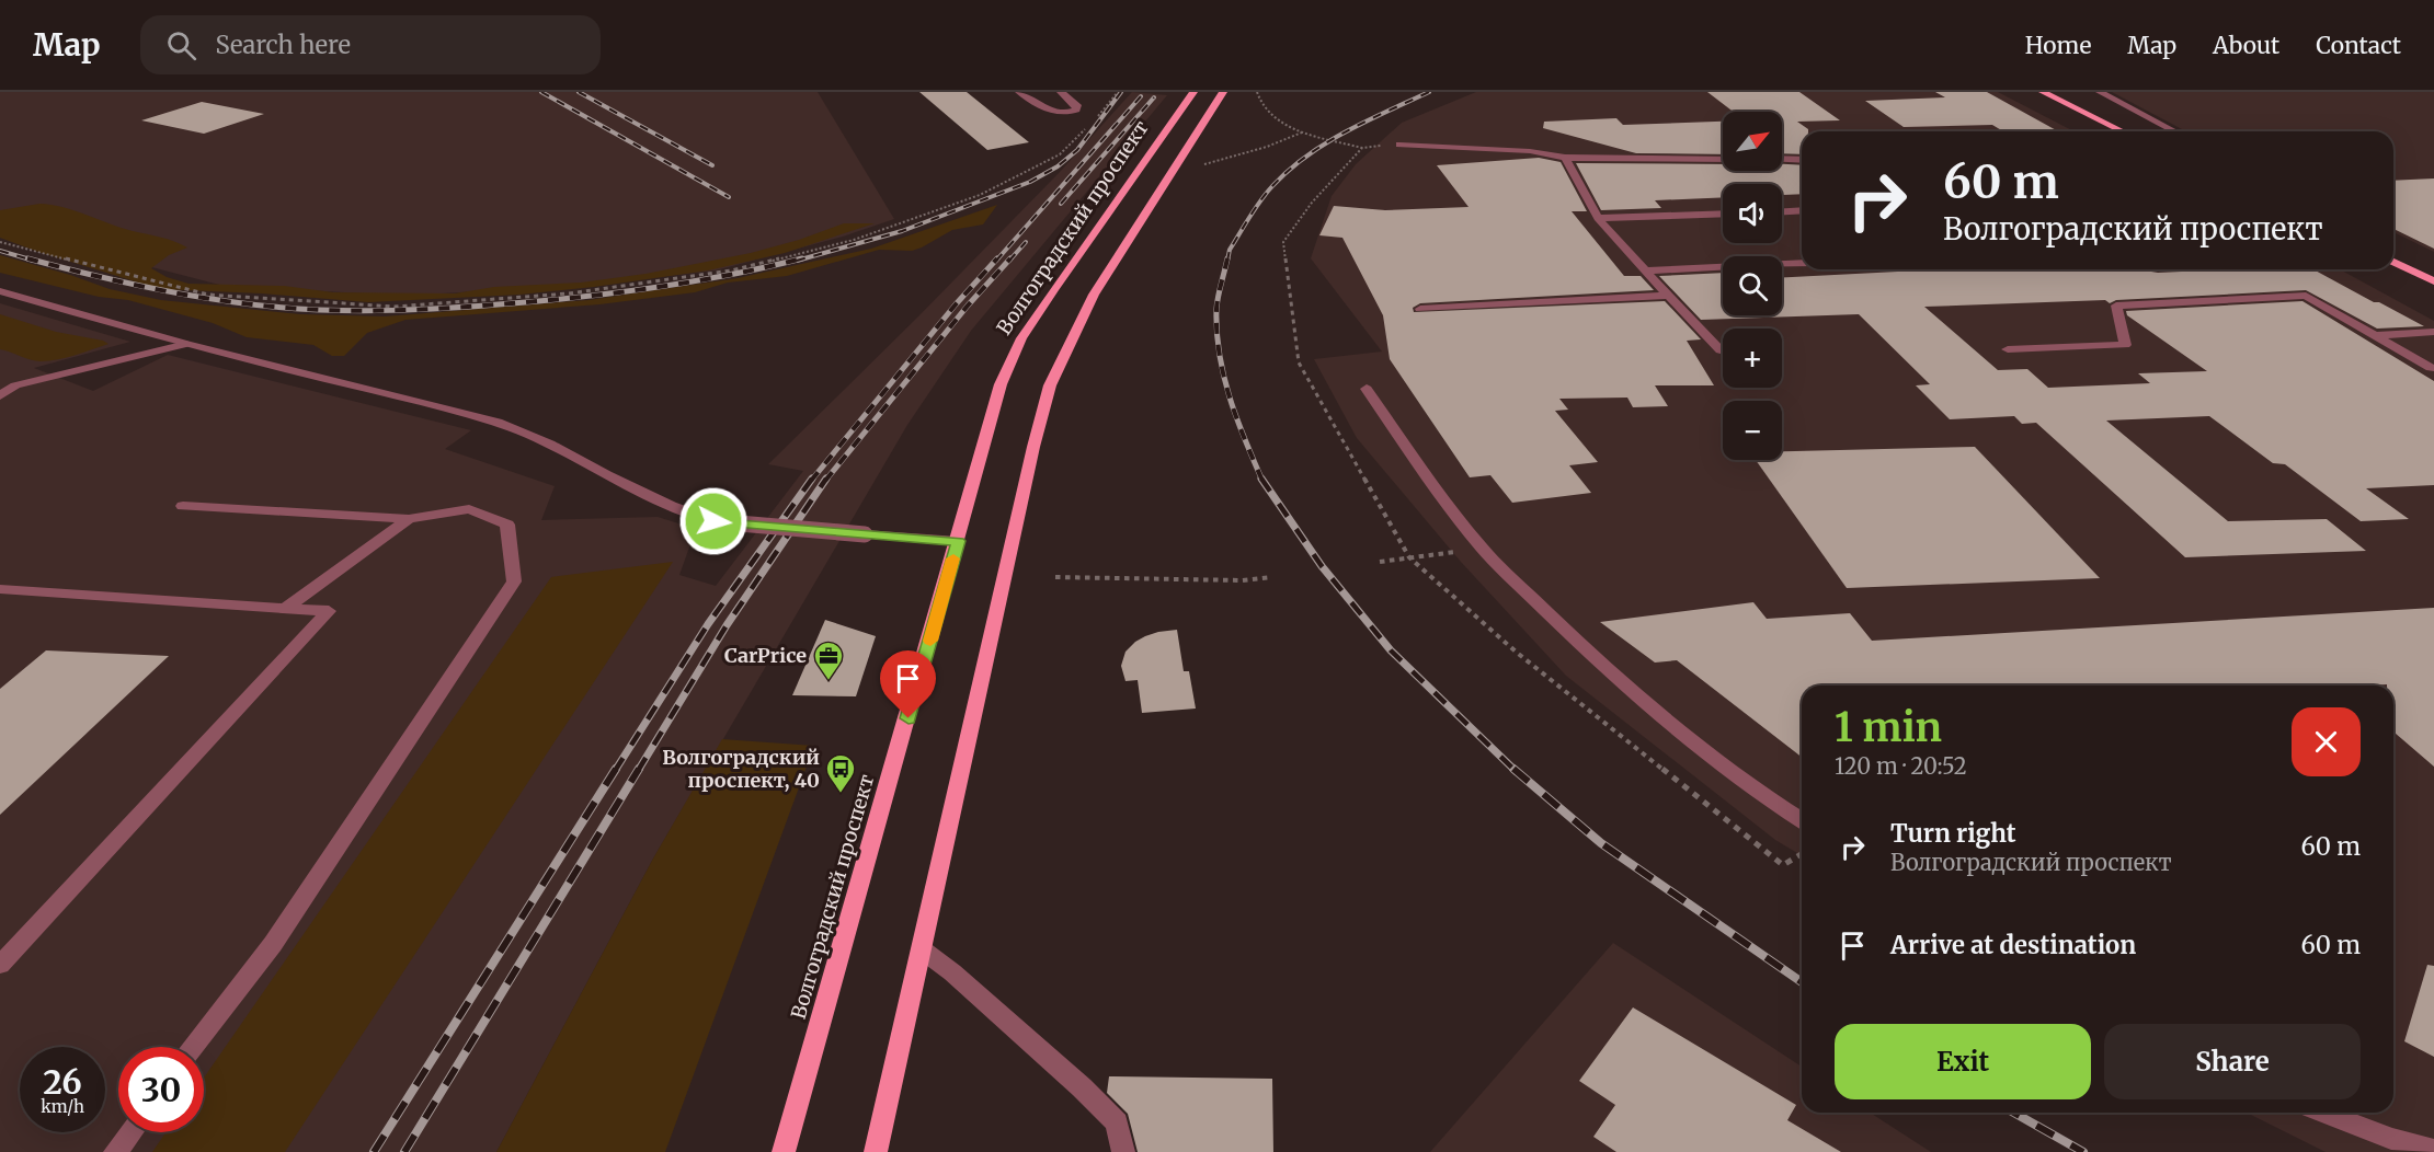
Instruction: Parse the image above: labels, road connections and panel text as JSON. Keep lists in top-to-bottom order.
{
  "streets": {
    "main road": ["Волгоградский проспект"]
  },
  "places": {
    "office": ["CarPrice"],
    "bus stop": ["Волгоградский проспект, 40"]
  },
  "north": "top right",
  "page": {
    "header": "Map",
    "search": "Search here",
    "nav": [
      "Home",
      "Map",
      "About",
      "Contact"
    ],
    "map_buttons": ["+", "−"],
    "turn": ["60 m", "Волгоградский проспект"],
    "heading": ["1 min", "120 m · 20:52"],
    "list": [
      {
        "name": "Turn right",
        "note": "Волгоградский проспект",
        "value": "60 m"
      },
      {
        "name": "Arrive at destination",
        "value": "60 m"
      }
    ],
    "buttons": ["Exit", "Share"],
    "speed": "26 km/h",
    "limit": "30"
  }
}
